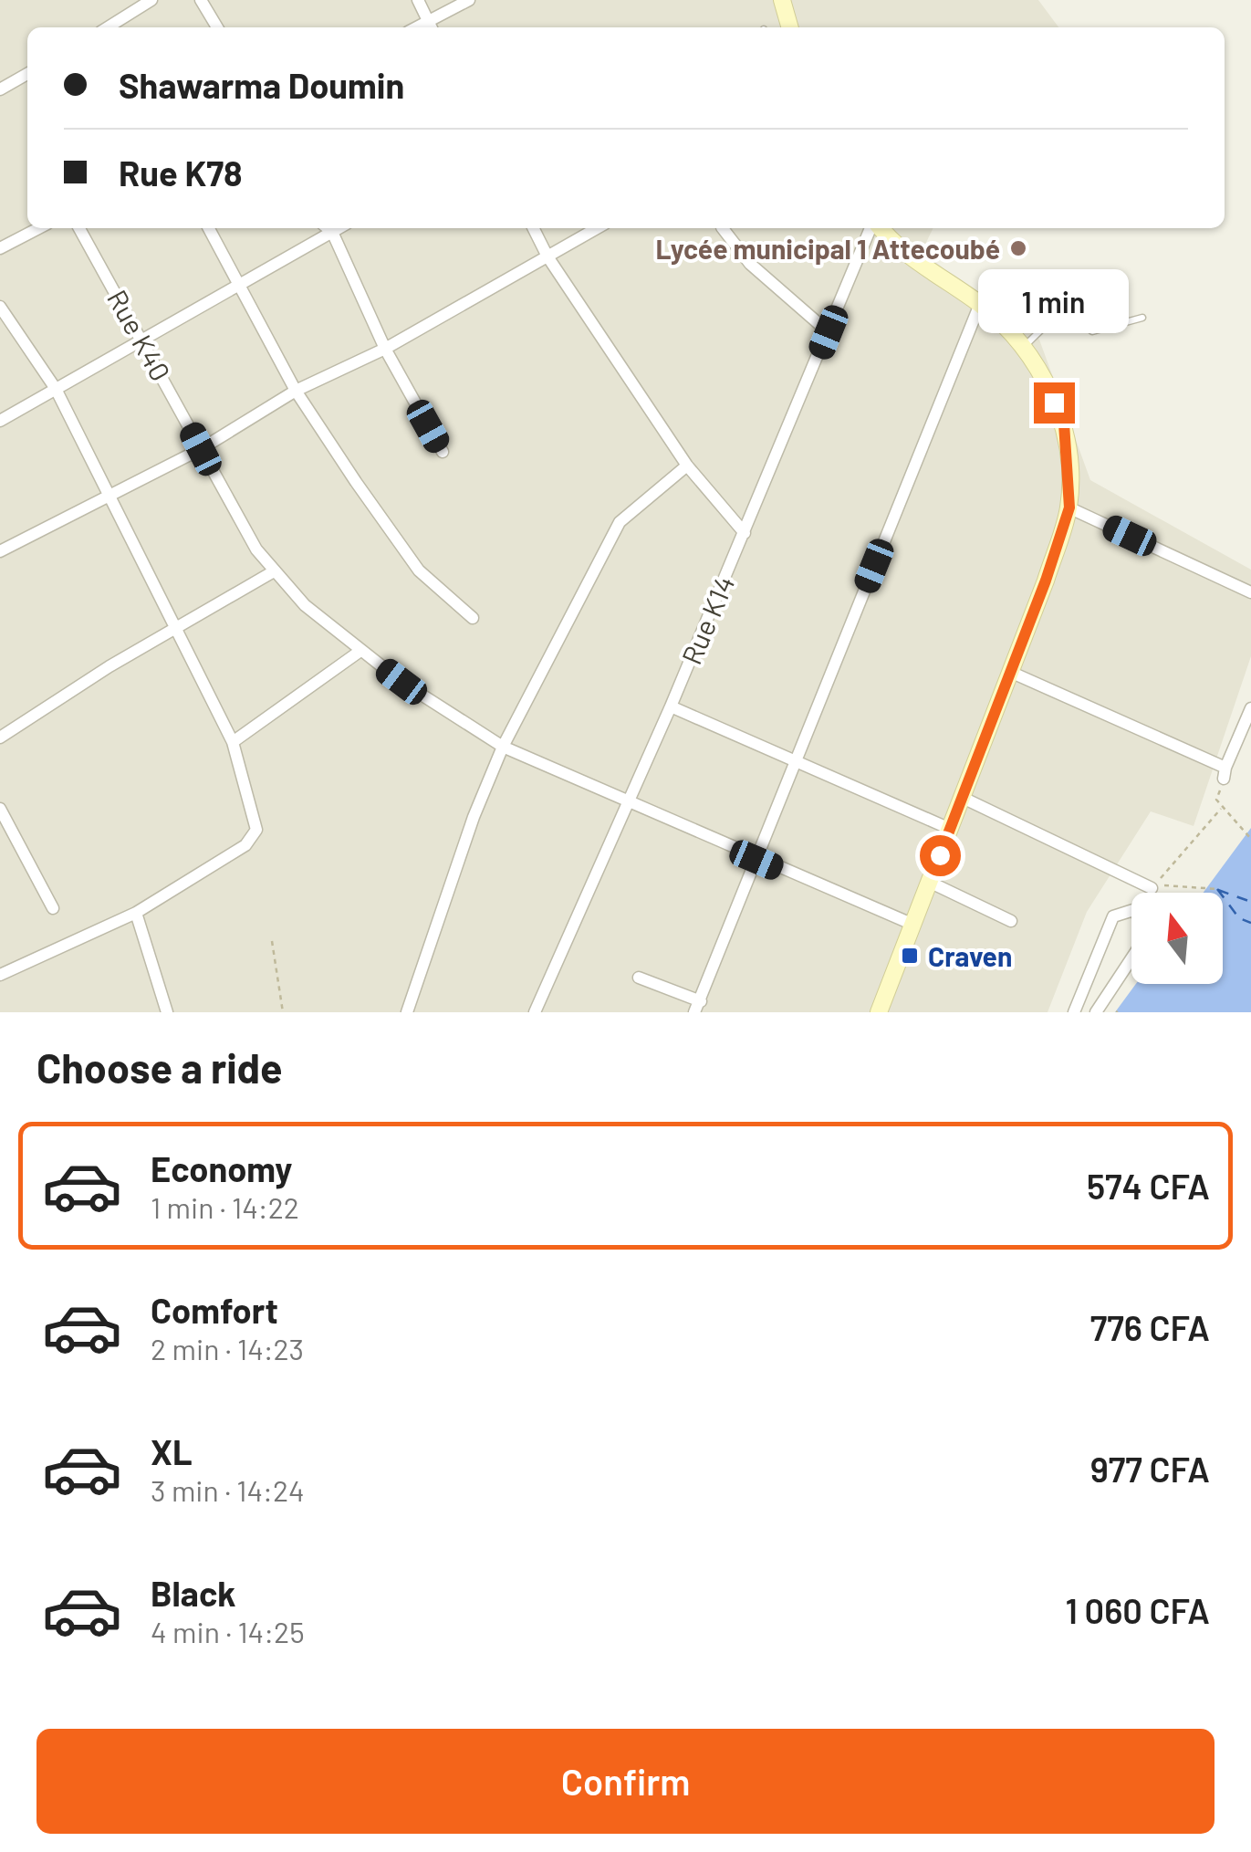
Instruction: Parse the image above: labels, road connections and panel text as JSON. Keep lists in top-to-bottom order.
{
  "streets": {
    "street": ["Rue K40", "Rue K14"]
  },
  "crossings": [
    ["Rue K40", "Rue K14"]
  ],
  "places": {
    "other": ["Lycée municipal 1 Attecoubé"],
    "transit": ["Craven"]
  },
  "north": "top",
  "page": {
    "banner": ["Shawarma Doumin", "Rue K78"],
    "bubble": "1 min",
    "heading": "Choose a ride",
    "list": [
      {
        "name": "Economy",
        "note": "1 min · 14:22",
        "value": "574 CFA"
      },
      {
        "name": "Comfort",
        "note": "2 min · 14:23",
        "value": "776 CFA"
      },
      {
        "name": "XL",
        "note": "3 min · 14:24",
        "value": "977 CFA"
      },
      {
        "name": "Black",
        "note": "4 min · 14:25",
        "value": "1 060 CFA"
      }
    ],
    "buttons": "Confirm"
  }
}
